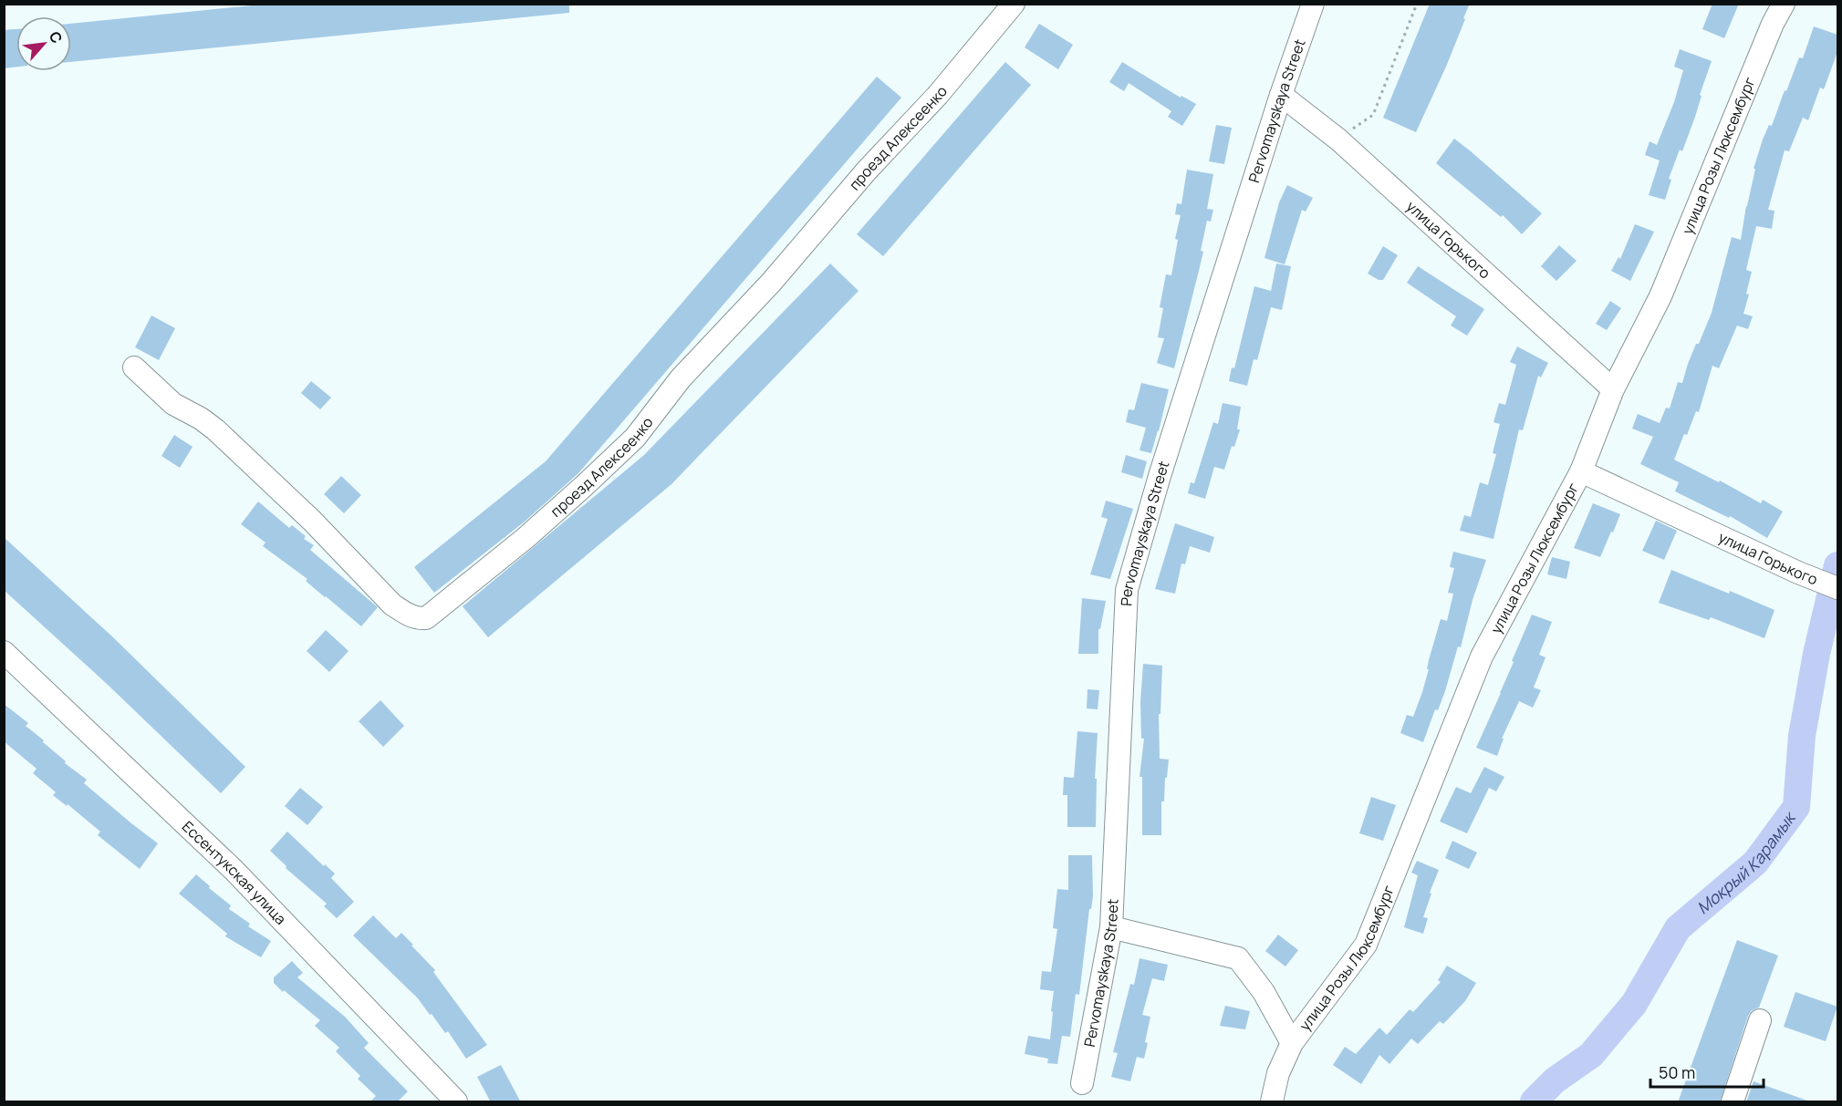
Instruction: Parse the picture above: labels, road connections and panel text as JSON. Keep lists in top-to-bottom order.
{
  "streets": {
    "street": [
      "Pervomayskaya Street",
      "проезд Алексеенко",
      "улица Розы Люксембург",
      "улица Горького",
      "Ессентукская улица"
    ]
  },
  "crossings": [
    ["Pervomayskaya Street", "улица Горького"],
    ["улица Розы Люксембург", "улица Горького"]
  ],
  "water": ["Мокрый Карамык"],
  "scale_bar": "50 m",
  "north": "top right"
}
